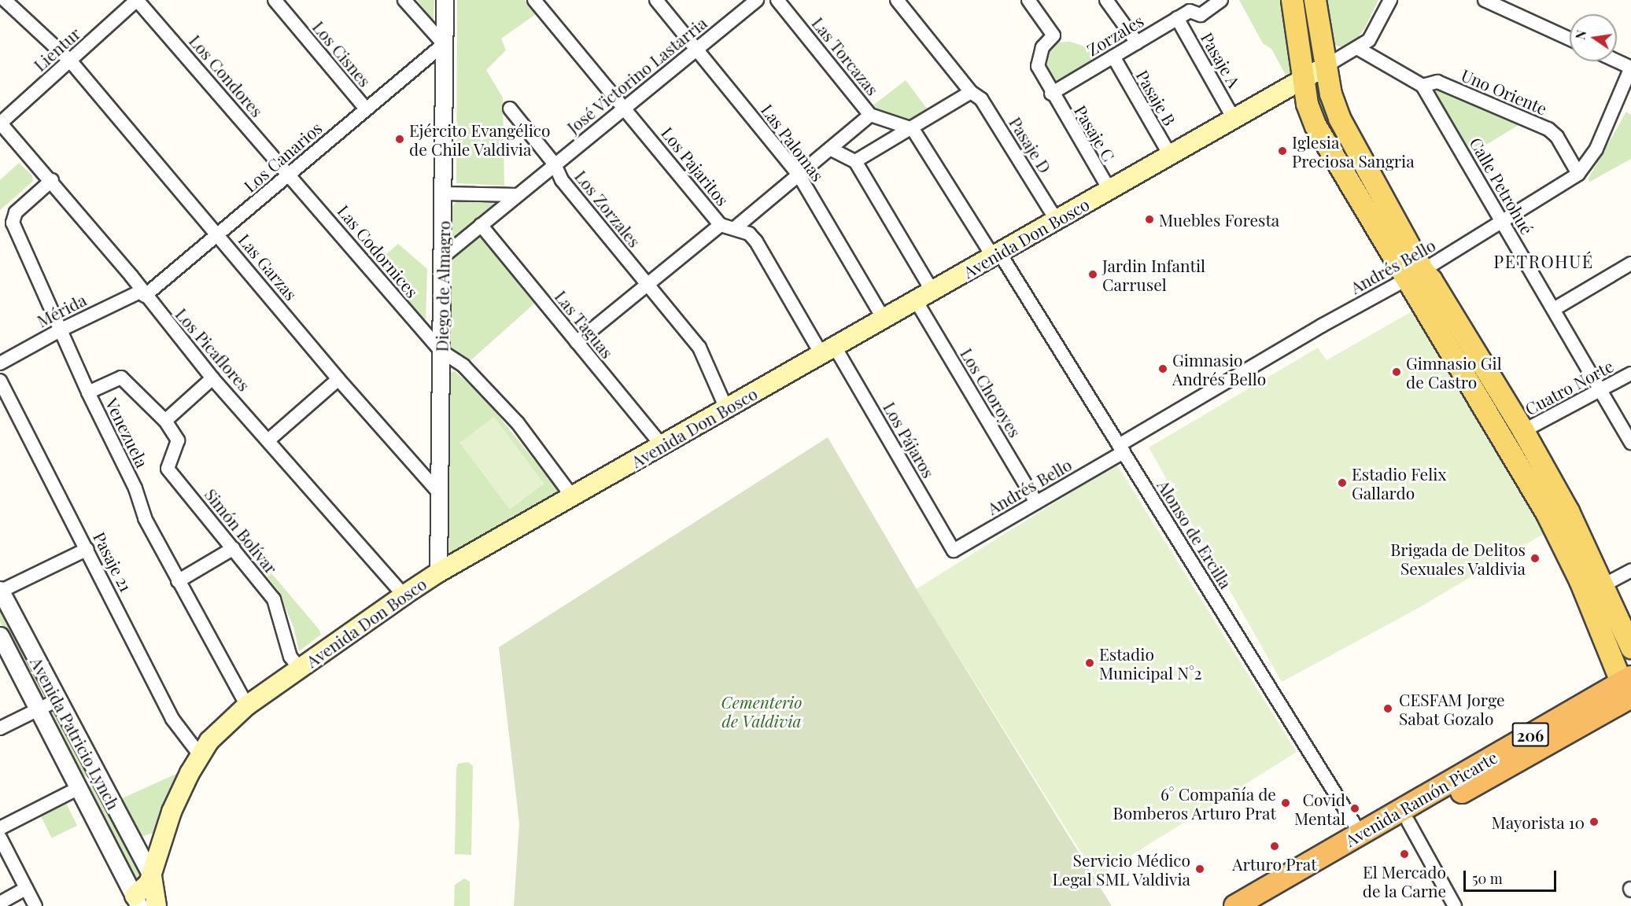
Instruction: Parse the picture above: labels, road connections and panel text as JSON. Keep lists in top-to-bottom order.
{
  "streets": {
    "highway": ["206", "Avenida Ramón Picarte"],
    "main road": ["Avenida Don Bosco"],
    "street": [
      "Zorzales",
      "Lientur",
      "Los Cisnes",
      "Las Torcazas",
      "Pasaje A",
      "José Victorino Lastarria",
      "Los Condores",
      "Uno Oriente",
      "Pasaje B",
      "Pasaje C",
      "Las Palomas",
      "Pasaje D",
      "Los Canarios",
      "Los Pajaritos",
      "Calle Petrohué",
      "Los Zorzales",
      "Las Codornices",
      "Andrés Bello",
      "Las Garzas",
      "Diego de Almagro",
      "Mérida",
      "Las Taguas",
      "Los Picaflores",
      "Cuatro Norte",
      "Los Choroyes",
      "Venezuela",
      "Los Pájaros",
      "Simón Bolívar",
      "Alonso de Ercilla",
      "Pasaje 21",
      "Avenida Patricio Lynch"
    ]
  },
  "crossings": [
    ["Zorzales", "Pasaje A"],
    ["Zorzales", "Pasaje B"],
    ["Zorzales", "Pasaje C"],
    ["Lientur", "Los Condores"],
    ["Lientur", "Las Garzas"],
    ["Lientur", "Los Picaflores"],
    ["Los Cisnes", "Los Canarios"],
    ["Pasaje A", "Avenida Don Bosco"],
    ["José Victorino Lastarria", "Las Palomas"],
    ["José Victorino Lastarria", "Los Pajaritos"],
    ["José Victorino Lastarria", "Los Zorzales"],
    ["José Victorino Lastarria", "Diego de Almagro"],
    ["José Victorino Lastarria", "Las Taguas"],
    ["Los Condores", "Los Canarios"],
    ["Los Condores", "Las Codornices"],
    ["Uno Oriente", "Calle Petrohué"],
    ["Uno Oriente", "Andrés Bello"],
    ["Pasaje B", "Avenida Don Bosco"],
    ["Pasaje C", "Avenida Don Bosco"],
    ["Las Palomas", "Avenida Don Bosco"],
    ["Pasaje D", "Avenida Don Bosco"],
    ["Los Canarios", "Las Codornices"],
    ["Los Canarios", "Las Garzas"],
    ["Los Canarios", "Diego de Almagro"],
    ["Los Canarios", "Mérida"],
    ["Los Canarios", "Los Picaflores"],
    ["Los Pajaritos", "Avenida Don Bosco"],
    ["Los Pajaritos", "Los Pájaros"],
    ["Calle Petrohué", "Andrés Bello"],
    ["Calle Petrohué", "Cuatro Norte"],
    ["Los Zorzales", "Avenida Don Bosco"],
    ["Avenida Don Bosco", "Las Codornices"],
    ["Avenida Don Bosco", "Diego de Almagro"],
    ["Avenida Don Bosco", "Las Taguas"],
    ["Avenida Don Bosco", "Los Picaflores"],
    ["Avenida Don Bosco", "Los Choroyes"],
    ["Avenida Don Bosco", "Venezuela"],
    ["Avenida Don Bosco", "Los Pájaros"],
    ["Avenida Don Bosco", "Simón Bolívar"],
    ["Avenida Don Bosco", "Alonso de Ercilla"],
    ["Avenida Don Bosco", "Pasaje 21"],
    ["Avenida Don Bosco", "Avenida Patricio Lynch"],
    ["Las Codornices", "Diego de Almagro"],
    ["Andrés Bello", "Los Choroyes"],
    ["Andrés Bello", "Los Pájaros"],
    ["Andrés Bello", "Alonso de Ercilla"],
    ["Las Garzas", "Diego de Almagro"],
    ["Mérida", "Los Picaflores"],
    ["Mérida", "Venezuela"],
    ["Los Picaflores", "Venezuela"],
    ["Venezuela", "Simón Bolívar"],
    ["Alonso de Ercilla", "Avenida Ramón Picarte"]
  ],
  "districts": ["PETROHUÉ"],
  "parks": ["Cementerio de Valdivia"],
  "places": [
    "Ejército Evangélico de Chile Valdivia",
    "Iglesia Preciosa Sangria",
    "Muebles Foresta",
    "Jardin Infantil Carrusel",
    "Gimnasio Andrés Bello",
    "Gimnasio Gil de Castro",
    "Estadio Felix Gallardo",
    "Brigada de Delitos Sexuales Valdivia",
    "Estadio Municipal N°2",
    "CESFAM Jorge Sabat Gozalo",
    "6° Compañía de Bomberos Arturo Prat",
    "Covid Mental",
    "Mayorista 10",
    "Arturo Prat",
    "El Mercado de la Carne",
    "Servicio Médico Legal SML Valdivia"
  ],
  "scale_bar": "50 m",
  "north": "left"
}
